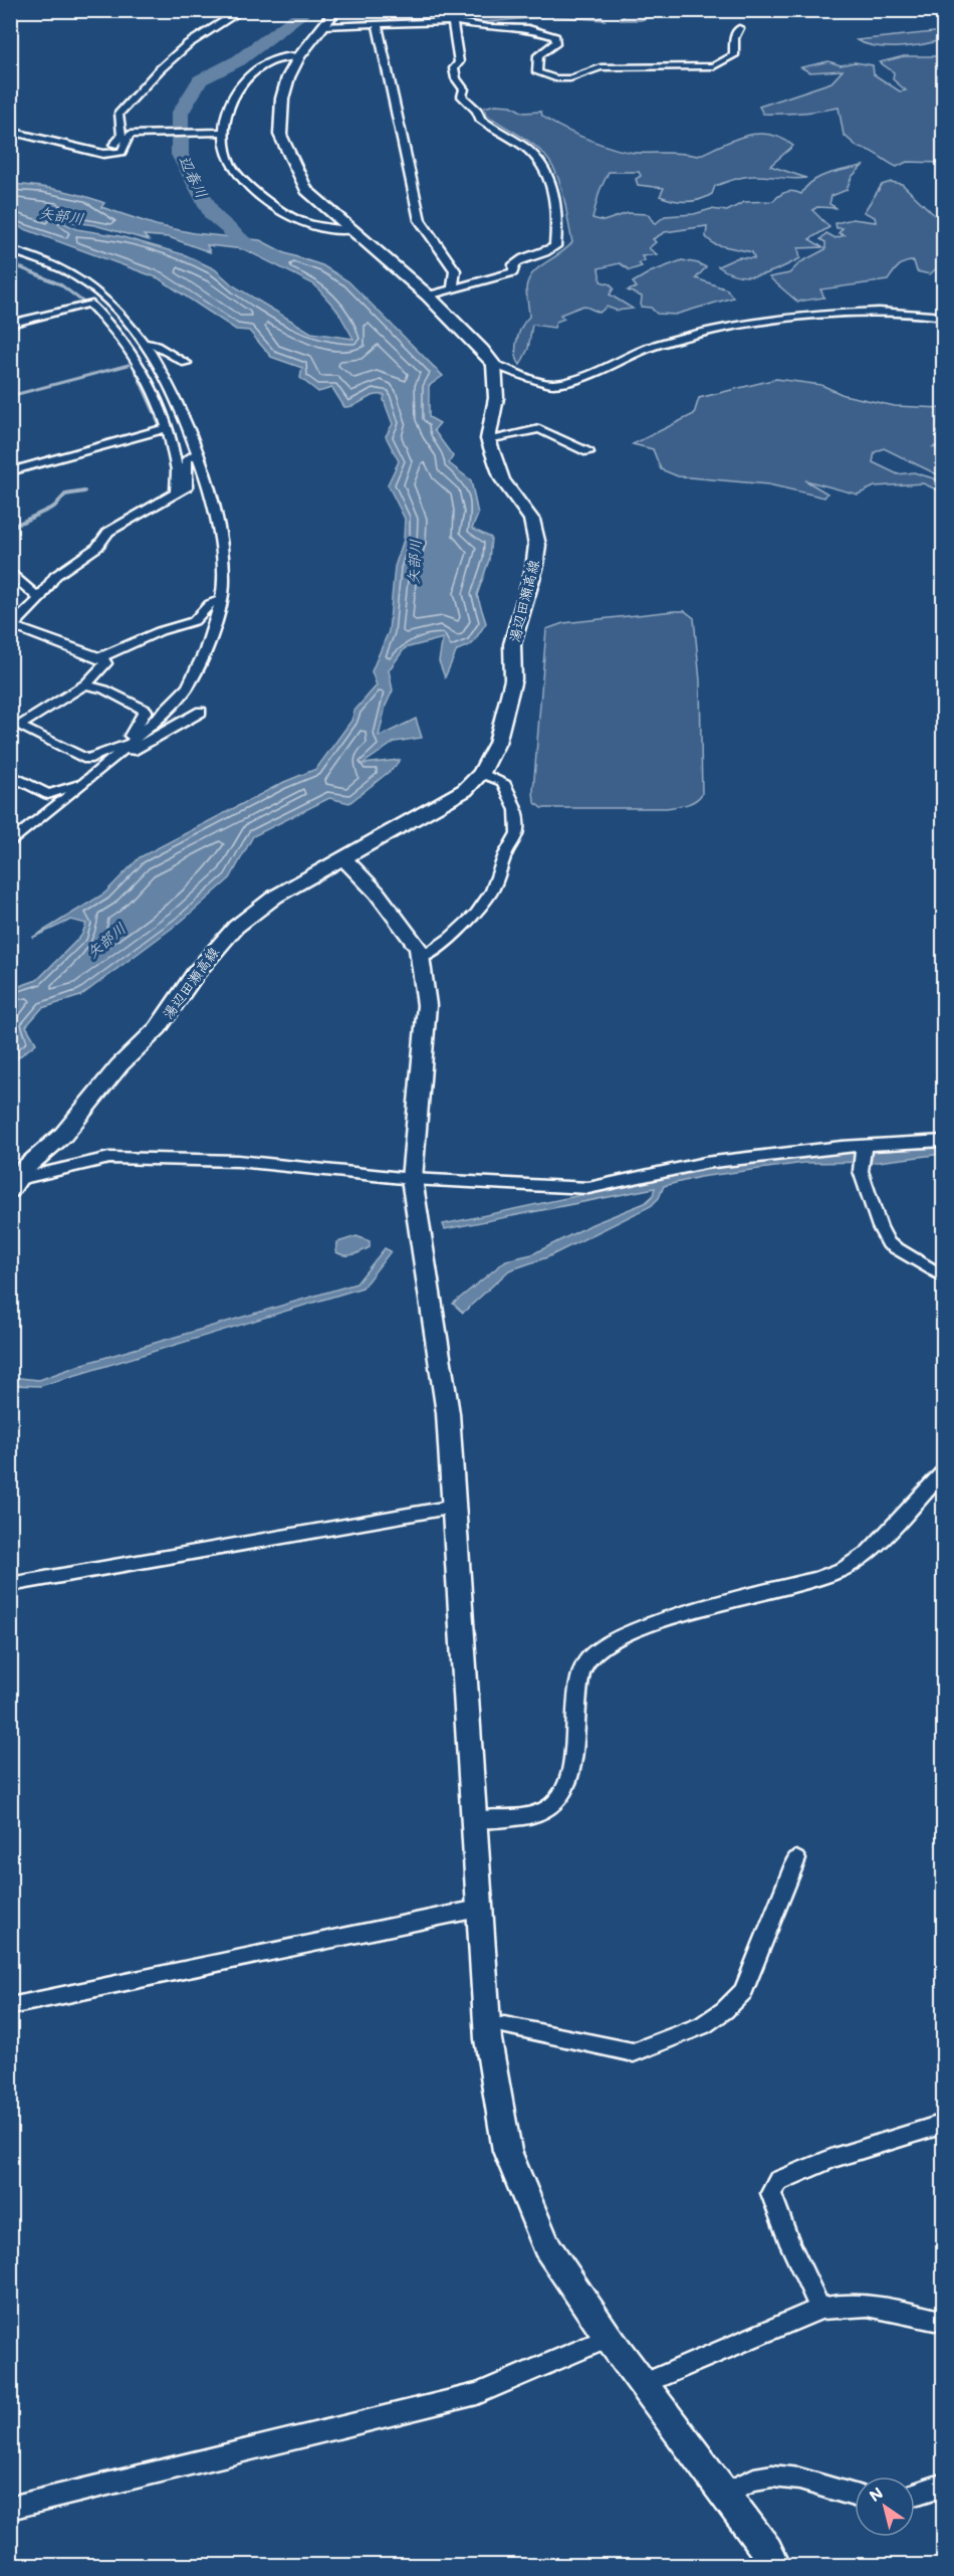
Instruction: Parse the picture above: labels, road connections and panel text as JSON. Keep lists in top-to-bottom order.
{
  "streets": {
    "main road": ["湯辺田瀬高線"]
  },
  "water": ["辺春川", "矢部川"],
  "north": "top left"
}
